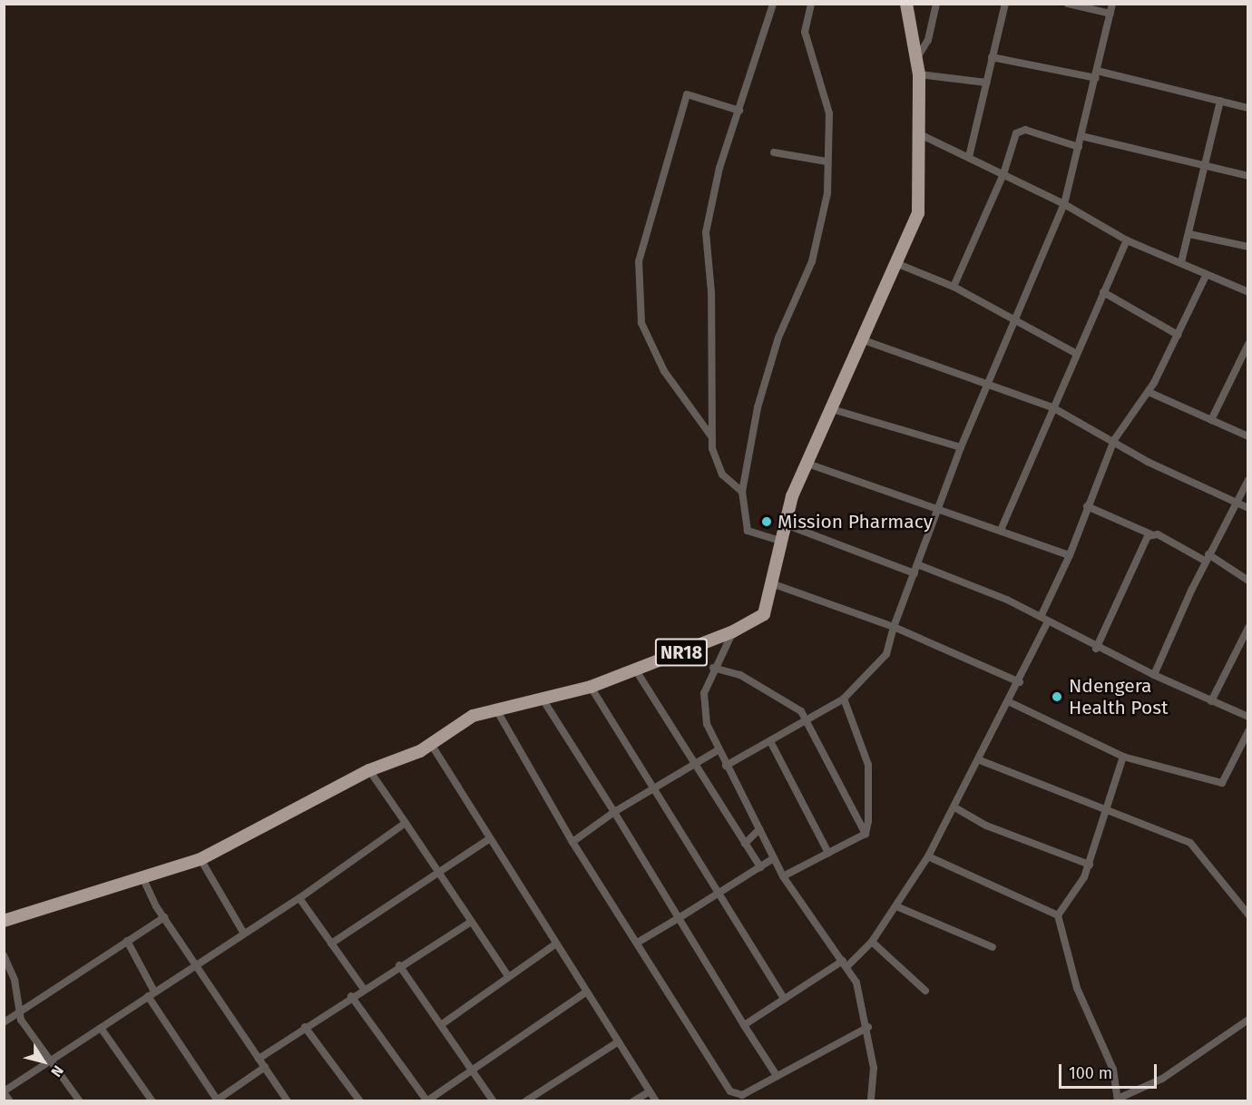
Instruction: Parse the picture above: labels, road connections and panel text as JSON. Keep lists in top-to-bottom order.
{
  "streets": {
    "main road": ["NR18"]
  },
  "places": ["Mission Pharmacy", "Ndengera Health Post"],
  "scale_bar": "100 m",
  "north": "bottom right"
}
